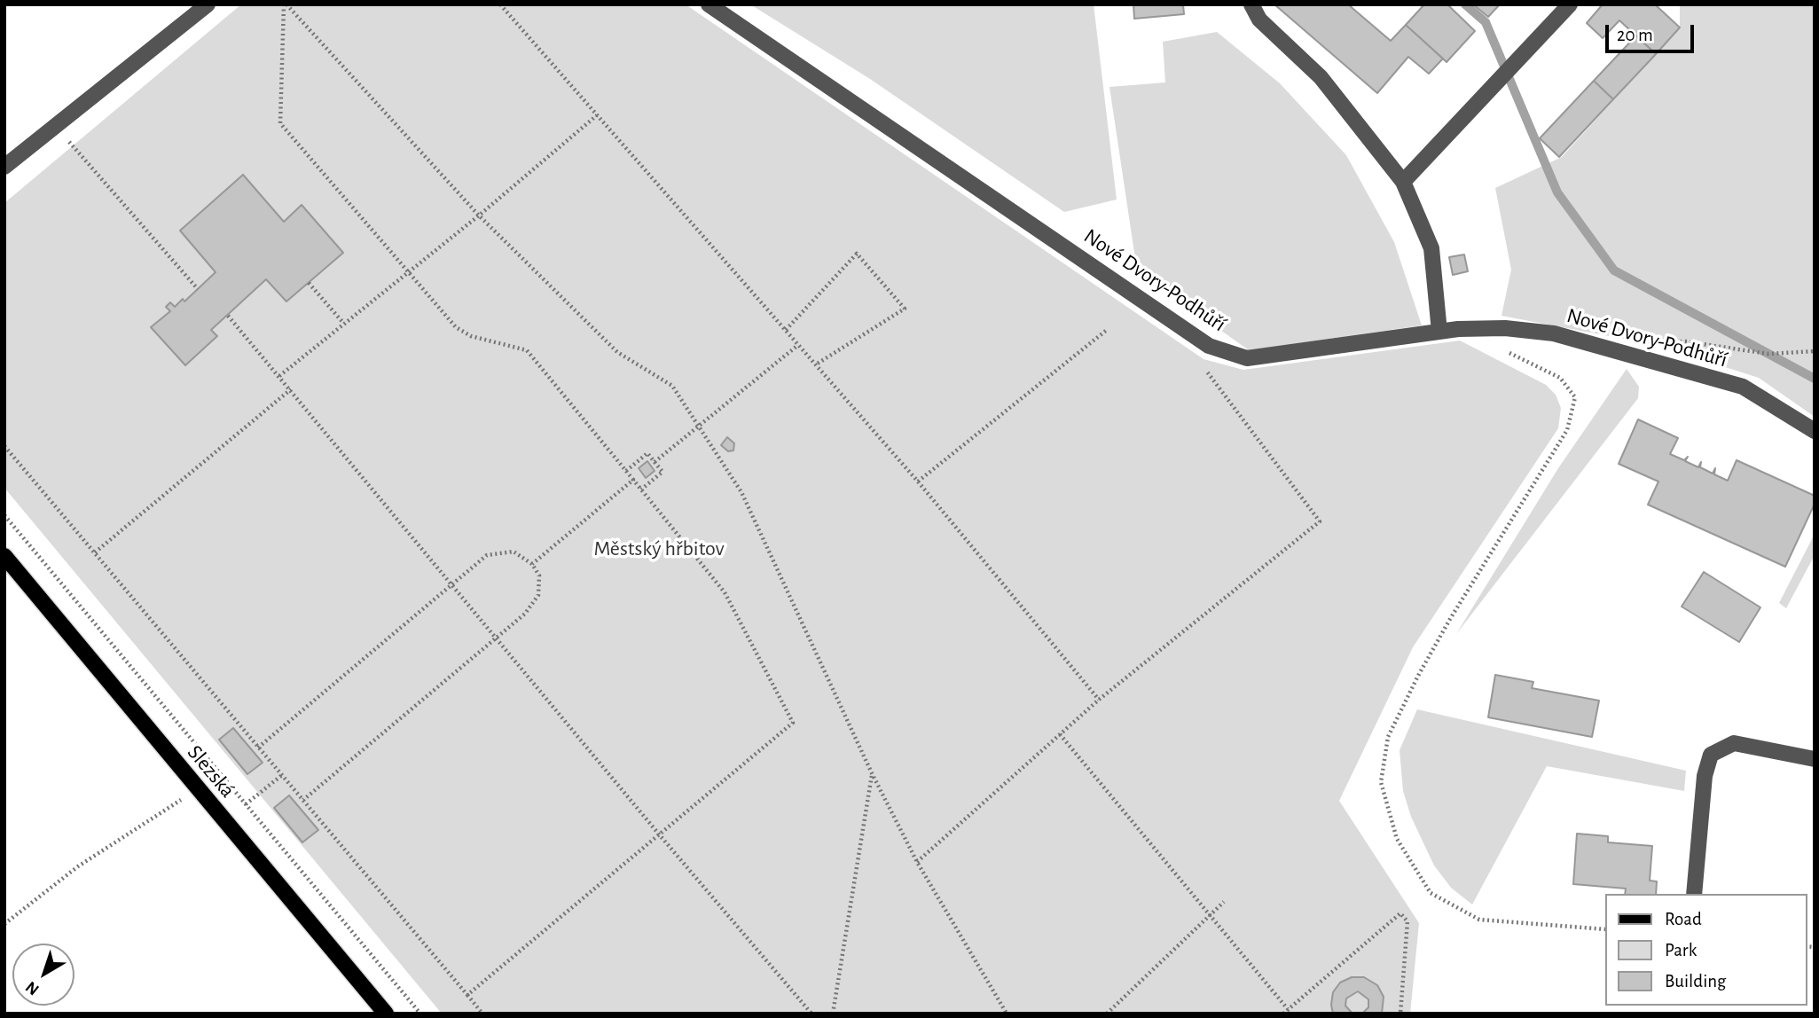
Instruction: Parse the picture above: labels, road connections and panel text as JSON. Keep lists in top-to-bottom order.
{
  "streets": {
    "main road": ["Slezská"],
    "street": ["Nové Dvory-Podhůří"]
  },
  "parks": ["Městský hřbitov"],
  "legend": ["Road", "Park", "Building"],
  "scale_bar": "20 m",
  "north": "bottom left"
}
